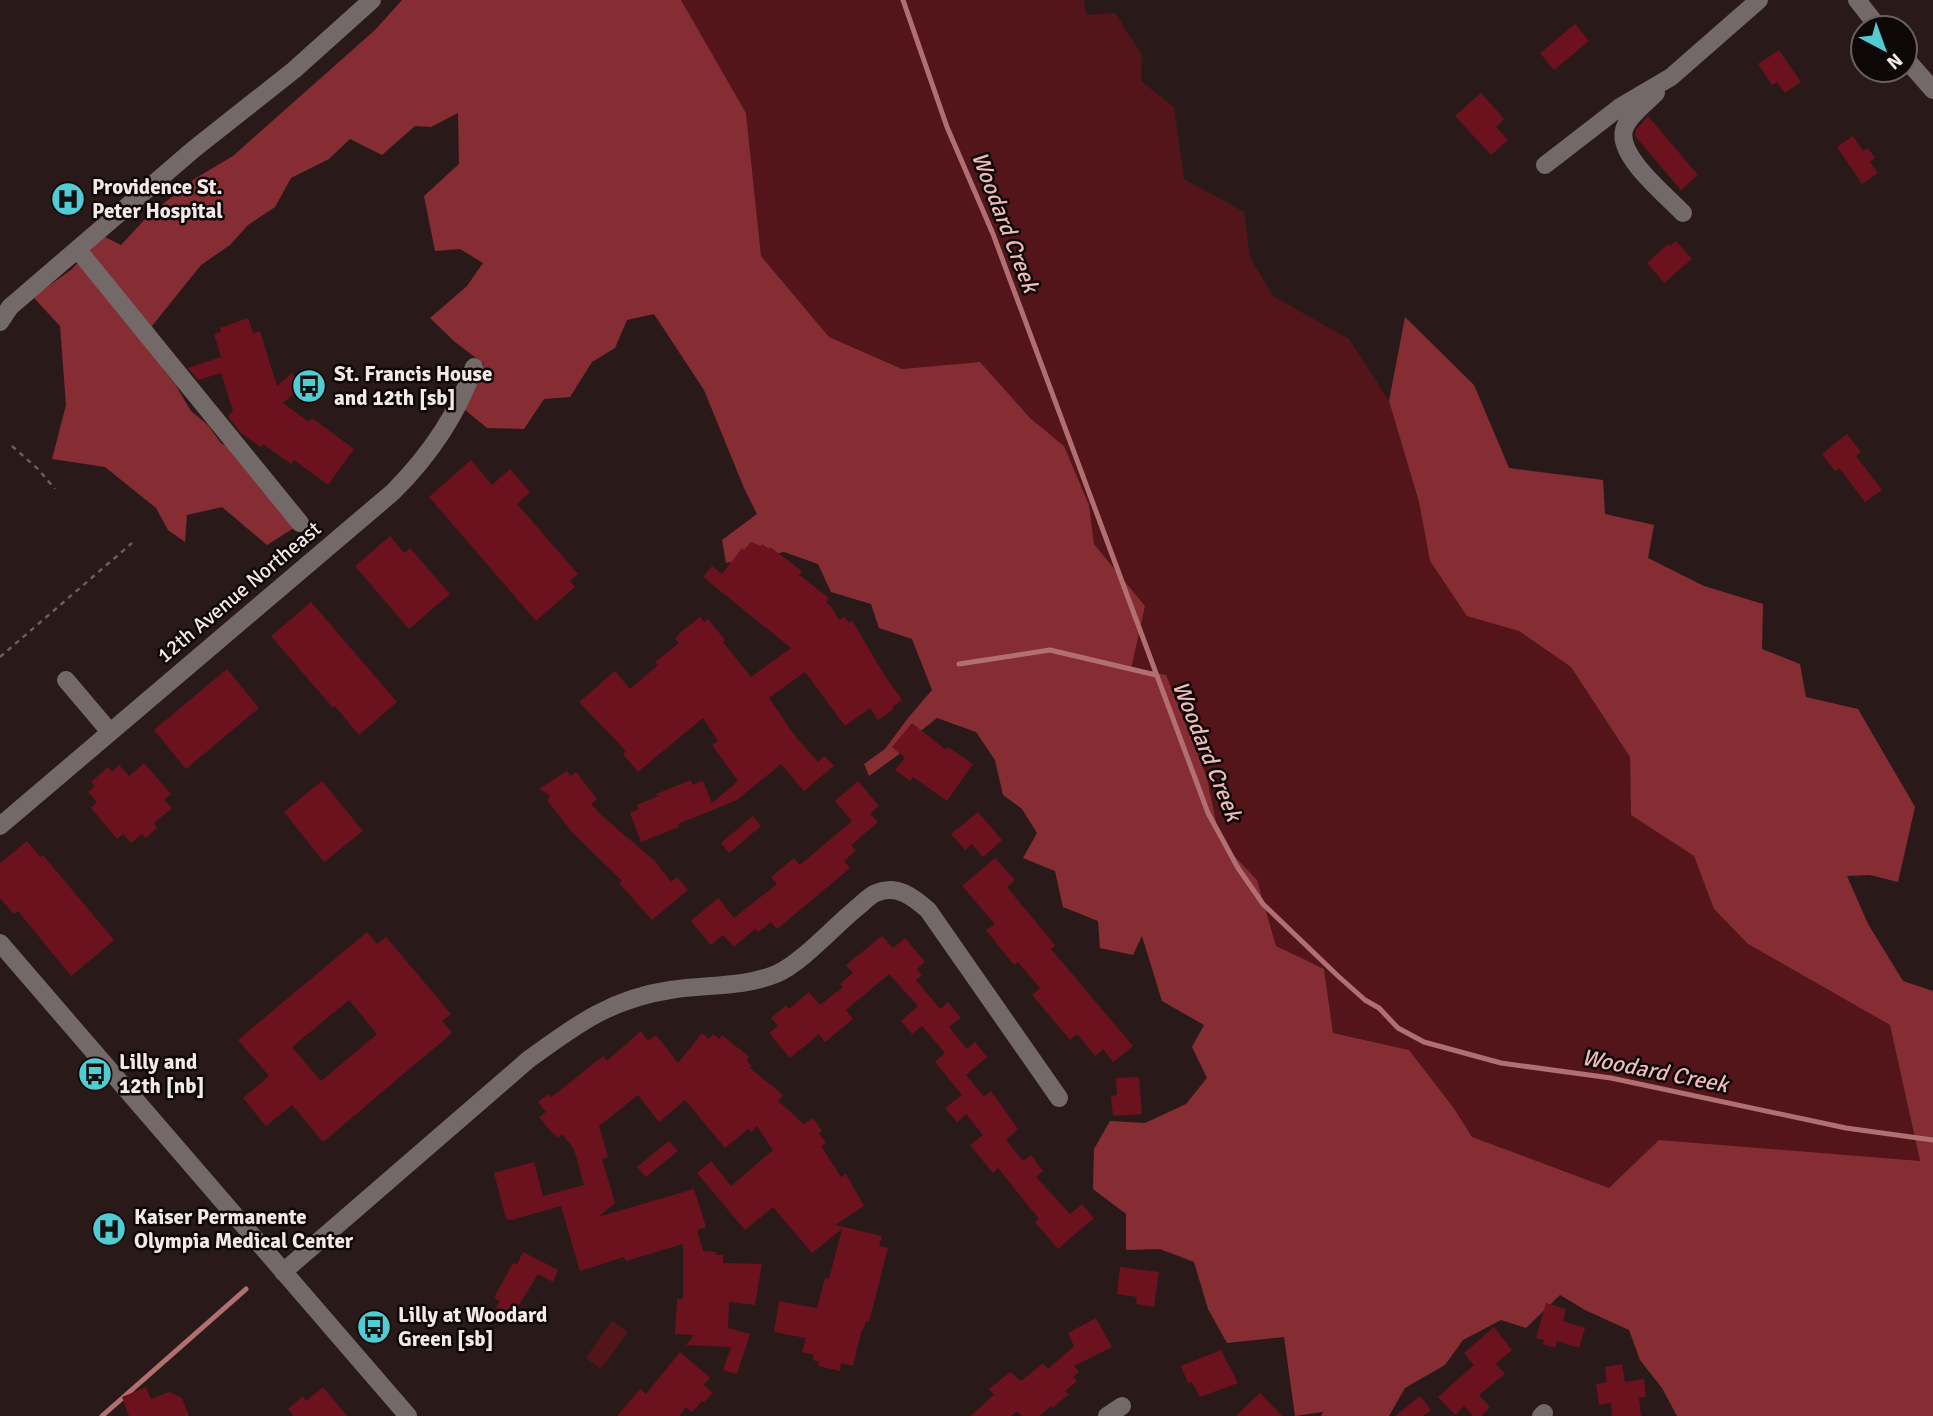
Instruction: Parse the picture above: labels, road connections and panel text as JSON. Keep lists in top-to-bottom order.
{
  "streets": {
    "street": ["12th Avenue Northeast"]
  },
  "water": ["Woodard Creek"],
  "places": {
    "hospital": ["Providence St. Peter Hospital", "Kaiser Permanente Olympia Medical Center"],
    "bus stop": ["St. Francis House and 12th [sb]", "Lilly and 12th [nb]", "Lilly at Woodard Green [sb]"]
  },
  "north": "bottom right"
}
